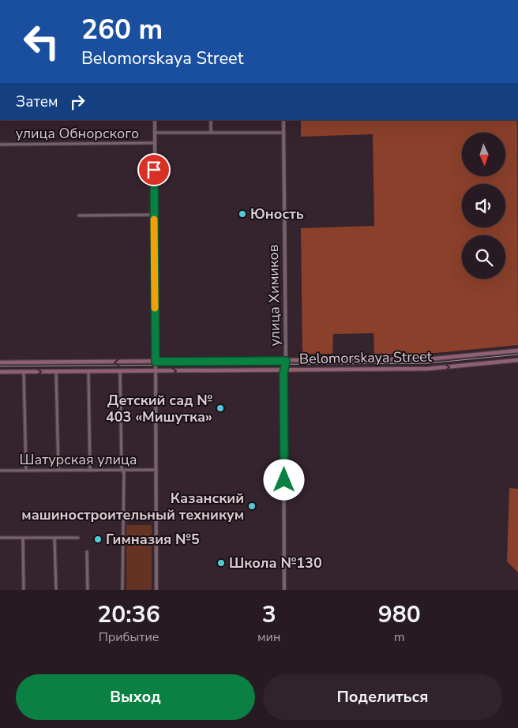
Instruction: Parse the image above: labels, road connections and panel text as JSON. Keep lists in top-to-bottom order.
{
  "streets": {
    "main road": ["Belomorskaya Street"],
    "street": ["улица Обнорского", "улица Химиков", "Шатурская улица"]
  },
  "crossings": [
    ["улица Обнорского", "улица Химиков"],
    ["улица Химиков", "Belomorskaya Street"]
  ],
  "places": [
    "Юность",
    "Детский сад № 403 «Мишутка»",
    "Казанский машиностроительный техникум",
    "Гимназия №5",
    "Школа №130"
  ],
  "north": "bottom",
  "page": {
    "turn": ["260 m", "Belomorskaya Street"],
    "then": "Затем",
    "eta": [
      "20:36",
      "Прибытие",
      "3",
      "мин",
      "980",
      "m"
    ],
    "buttons": ["Выход", "Поделиться"]
  }
}
